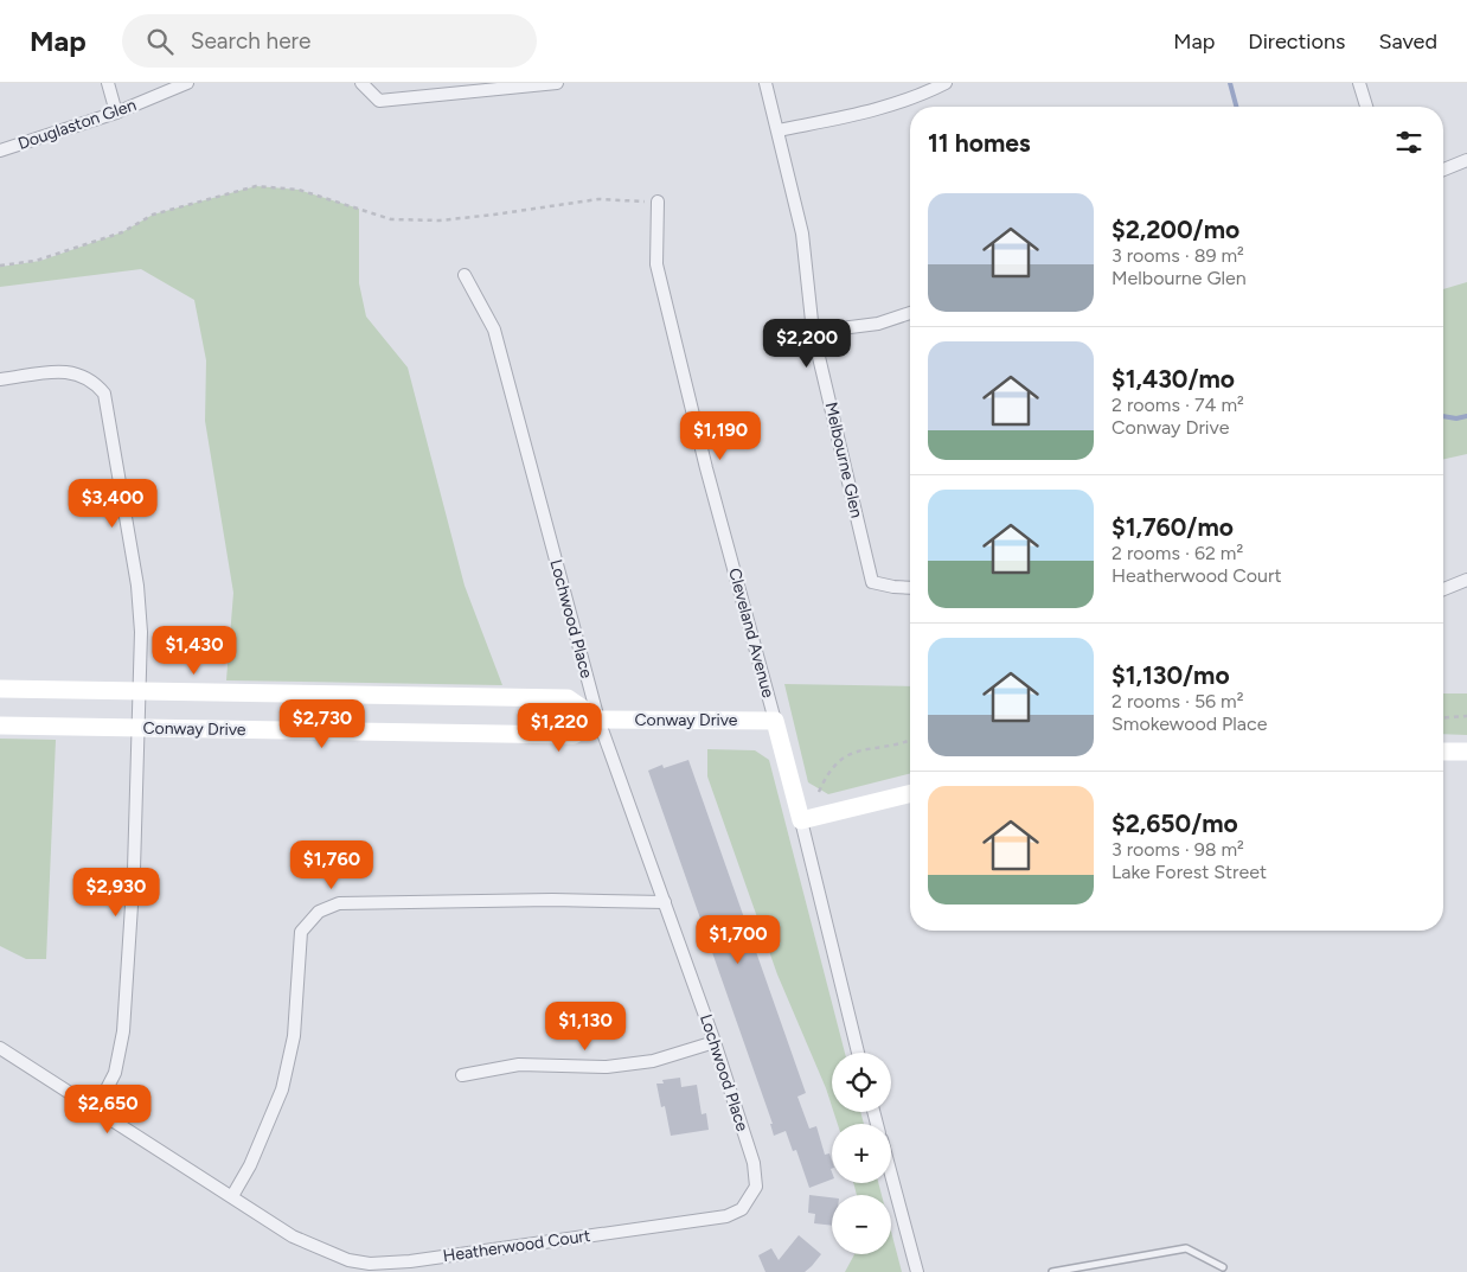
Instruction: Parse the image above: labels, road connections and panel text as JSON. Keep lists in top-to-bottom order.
{
  "streets": {
    "street": [
      "Douglaston Glen",
      "Melbourne Glen",
      "Lochwood Place",
      "Cleveland Avenue",
      "Conway Drive",
      "Heatherwood Court"
    ]
  },
  "crossings": [
    ["Lochwood Place", "Conway Drive"],
    ["Lochwood Place", "Heatherwood Court"],
    ["Cleveland Avenue", "Conway Drive"]
  ],
  "page": {
    "header": "Map",
    "search": "Search here",
    "nav": ["Map", "Directions", "Saved"],
    "heading": "11 homes",
    "list": [
      {
        "name": "$2,200/mo",
        "note": "3 rooms · 89 m² · Melbourne Glen"
      },
      {
        "name": "$1,430/mo",
        "note": "2 rooms · 74 m² · Conway Drive"
      },
      {
        "name": "$1,760/mo",
        "note": "2 rooms · 62 m² · Heatherwood Court"
      },
      {
        "name": "$1,130/mo",
        "note": "2 rooms · 56 m² · Smokewood Place"
      },
      {
        "name": "$2,650/mo",
        "note": "3 rooms · 98 m² · Lake Forest Street"
      }
    ],
    "price": [
      "$2,200",
      "$1,190",
      "$3,400",
      "$1,430",
      "$2,730",
      "$1,220",
      "$1,760",
      "$2,930",
      "$1,700",
      "$1,130",
      "$2,650"
    ],
    "map_buttons": ["+", "−"]
  }
}
